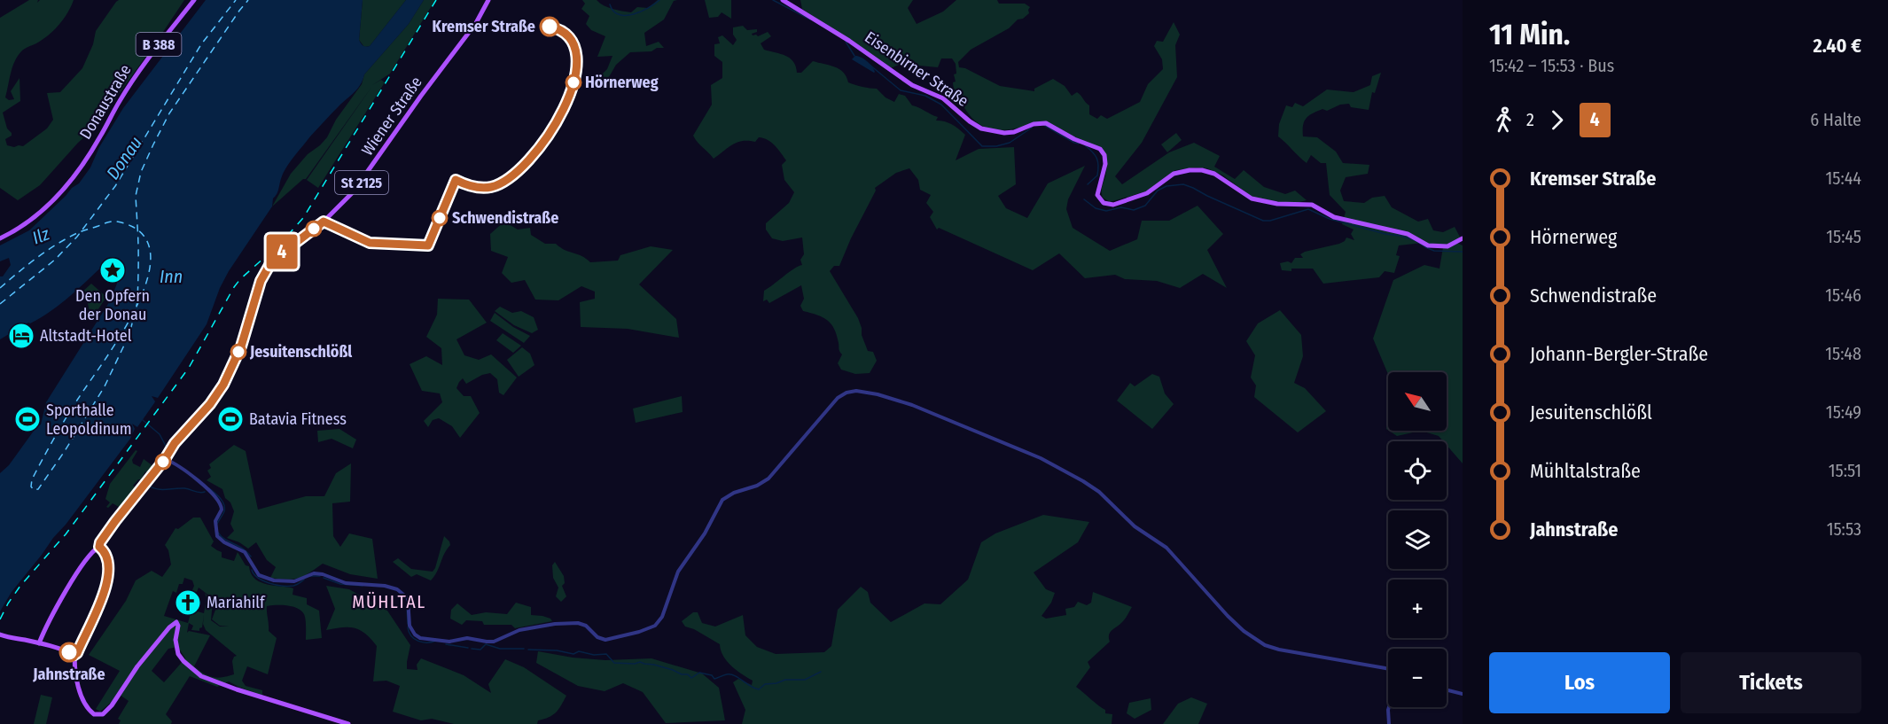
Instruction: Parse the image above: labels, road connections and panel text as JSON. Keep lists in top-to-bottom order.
{
  "streets": {
    "main road": [
      "B 388",
      "Eisenbirner Straße",
      "Donaustraße",
      "Wiener Straße",
      "St 2125"
    ]
  },
  "crossings": [
    ["Wiener Straße", "St 2125"]
  ],
  "districts": ["MÜHLTAL"],
  "water": ["Donau", "Ilz", "Inn"],
  "places": {
    "other": [
      "Kremser Straße",
      "Hörnerweg",
      "Schwendistraße",
      "Jesuitenschlößl",
      "Jahnstraße"
    ],
    "place": ["Den Opfern der Donau"],
    "hotel": ["Altstadt-Hotel"],
    "sports": ["Sporthalle Leopoldinum", "Batavia Fitness"],
    "church": ["Mariahilf"]
  },
  "lines": ["bus line 4"],
  "north": "top left",
  "page": {
    "on_map": "4",
    "heading": ["11 Min.", "15:42 – 15:53 · Bus", "2.40 €"],
    "legs": ["2", "4", "6 Halte"],
    "list": [
      {
        "name": "Kremser Straße",
        "value": "15:44"
      },
      {
        "name": "Hörnerweg",
        "value": "15:45"
      },
      {
        "name": "Schwendistraße",
        "value": "15:46"
      },
      {
        "name": "Johann-Bergler-Straße",
        "value": "15:48"
      },
      {
        "name": "Jesuitenschlößl",
        "value": "15:49"
      },
      {
        "name": "Mühltalstraße",
        "value": "15:51"
      },
      {
        "name": "Jahnstraße",
        "value": "15:53"
      }
    ],
    "map_buttons": ["+", "−"],
    "buttons": ["Los", "Tickets"]
  }
}
